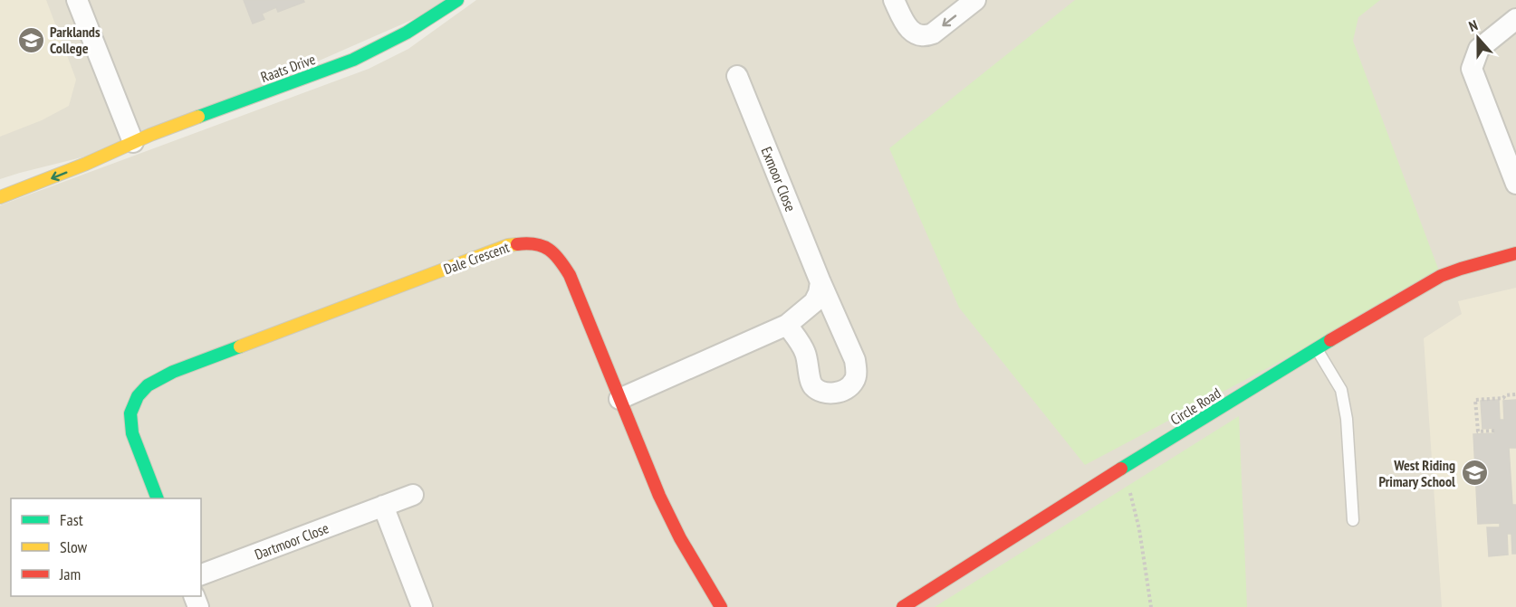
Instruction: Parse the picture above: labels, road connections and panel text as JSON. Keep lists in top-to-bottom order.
{
  "streets": {
    "street": [
      "Raats Drive",
      "Exmoor Close",
      "Dale Crescent",
      "Circle Road",
      "Dartmoor Close"
    ]
  },
  "places": {
    "school or university": ["Parklands College", "West Riding Primary School"]
  },
  "legend": ["Fast", "Slow", "Jam"],
  "north": "top"
}
